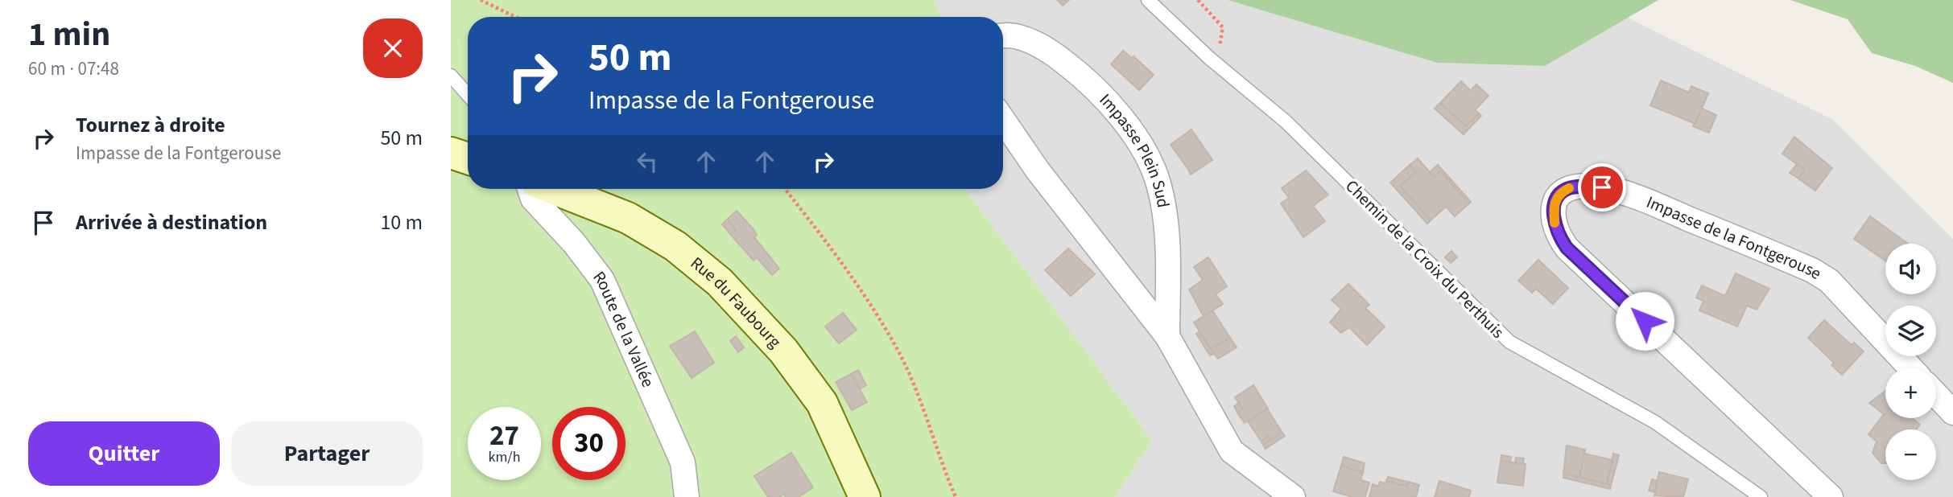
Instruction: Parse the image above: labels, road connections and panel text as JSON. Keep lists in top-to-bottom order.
{
  "streets": {
    "main road": ["Rue du Faubourg"],
    "street": ["Impasse Plein Sud", "Impasse de la Fontgerouse", "Route de la Vallée"],
    "lane": ["Chemin de la Croix du Perthuis"]
  },
  "page": {
    "heading": ["1 min", "60 m · 07:48"],
    "turn": ["50 m", "Impasse de la Fontgerouse"],
    "list": [
      {
        "name": "Tournez à droite",
        "note": "Impasse de la Fontgerouse",
        "value": "50 m"
      },
      {
        "name": "Arrivée à destination",
        "value": "10 m"
      }
    ],
    "map_buttons": ["+", "−"],
    "speed": "27 km/h",
    "limit": "30",
    "buttons": ["Quitter", "Partager"]
  }
}
